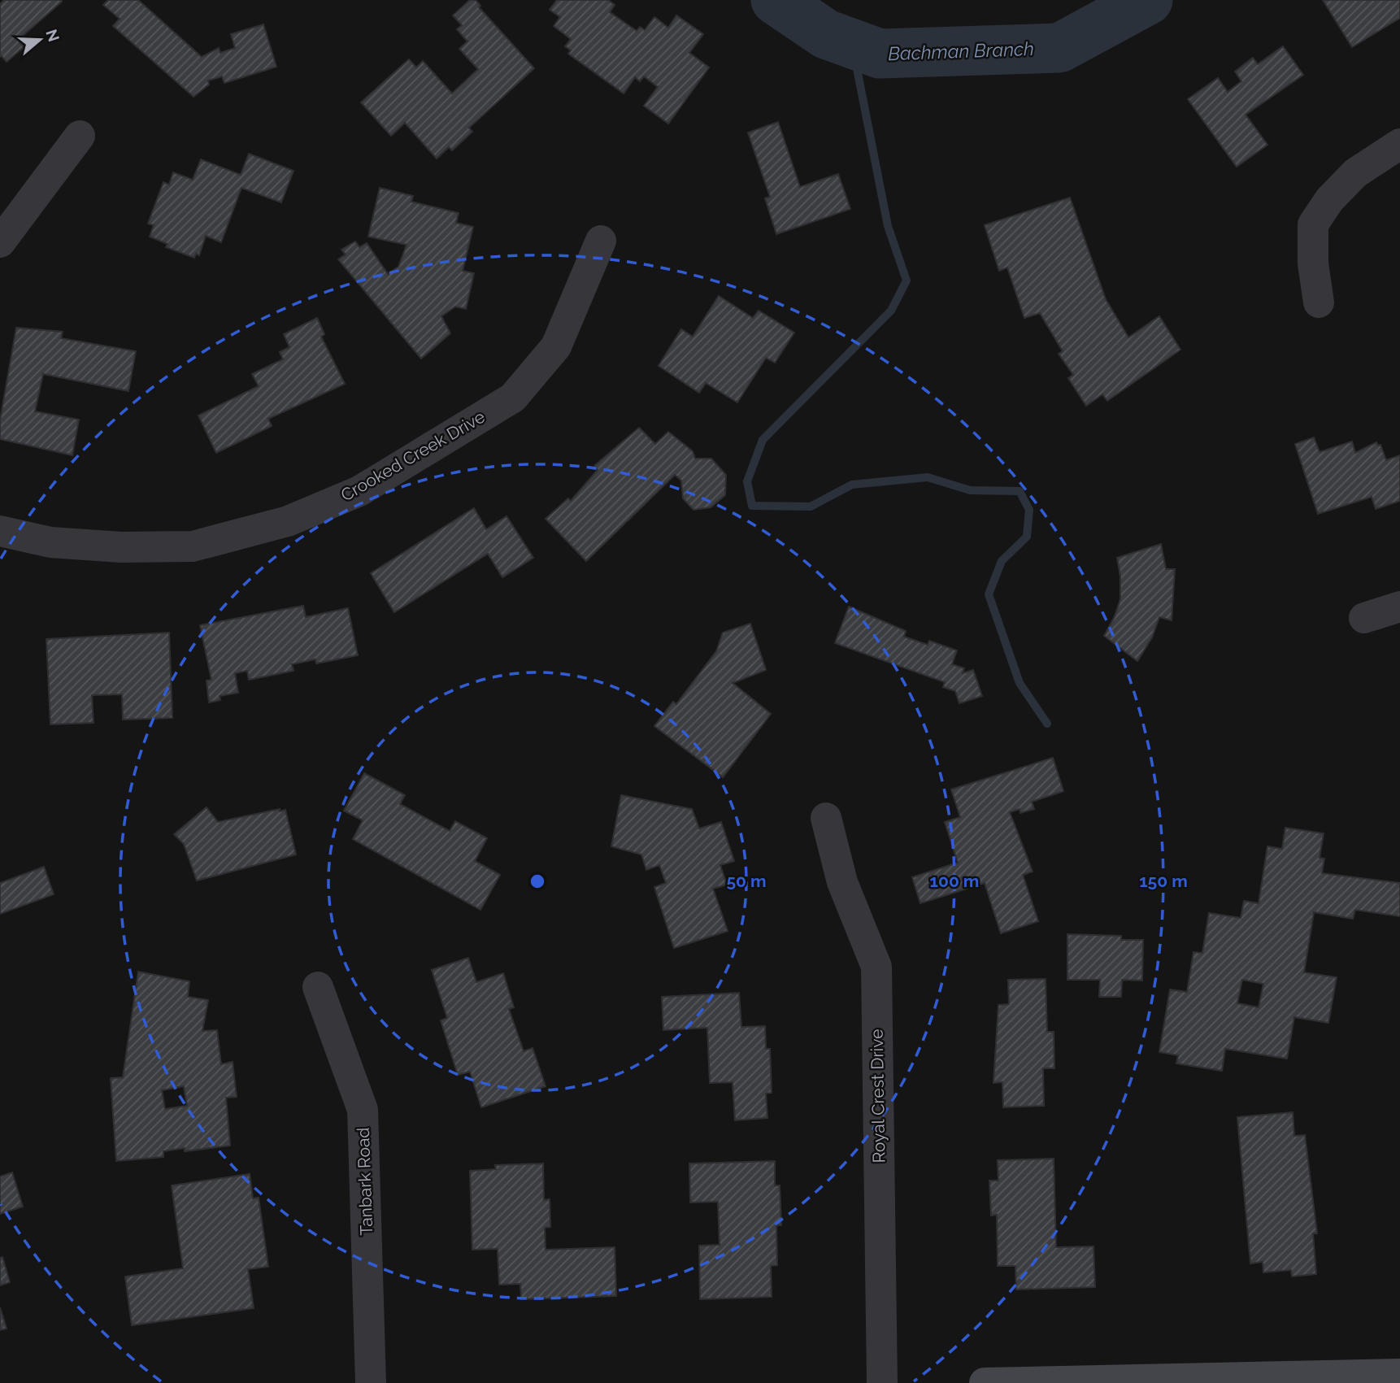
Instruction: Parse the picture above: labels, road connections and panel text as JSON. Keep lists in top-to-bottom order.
{
  "streets": {
    "street": ["Crooked Creek Drive", "Royal Crest Drive", "Tanbark Road"]
  },
  "water": ["Bachman Branch"],
  "north": "right",
  "rings": ["50 m", "100 m", "150 m"]
}
